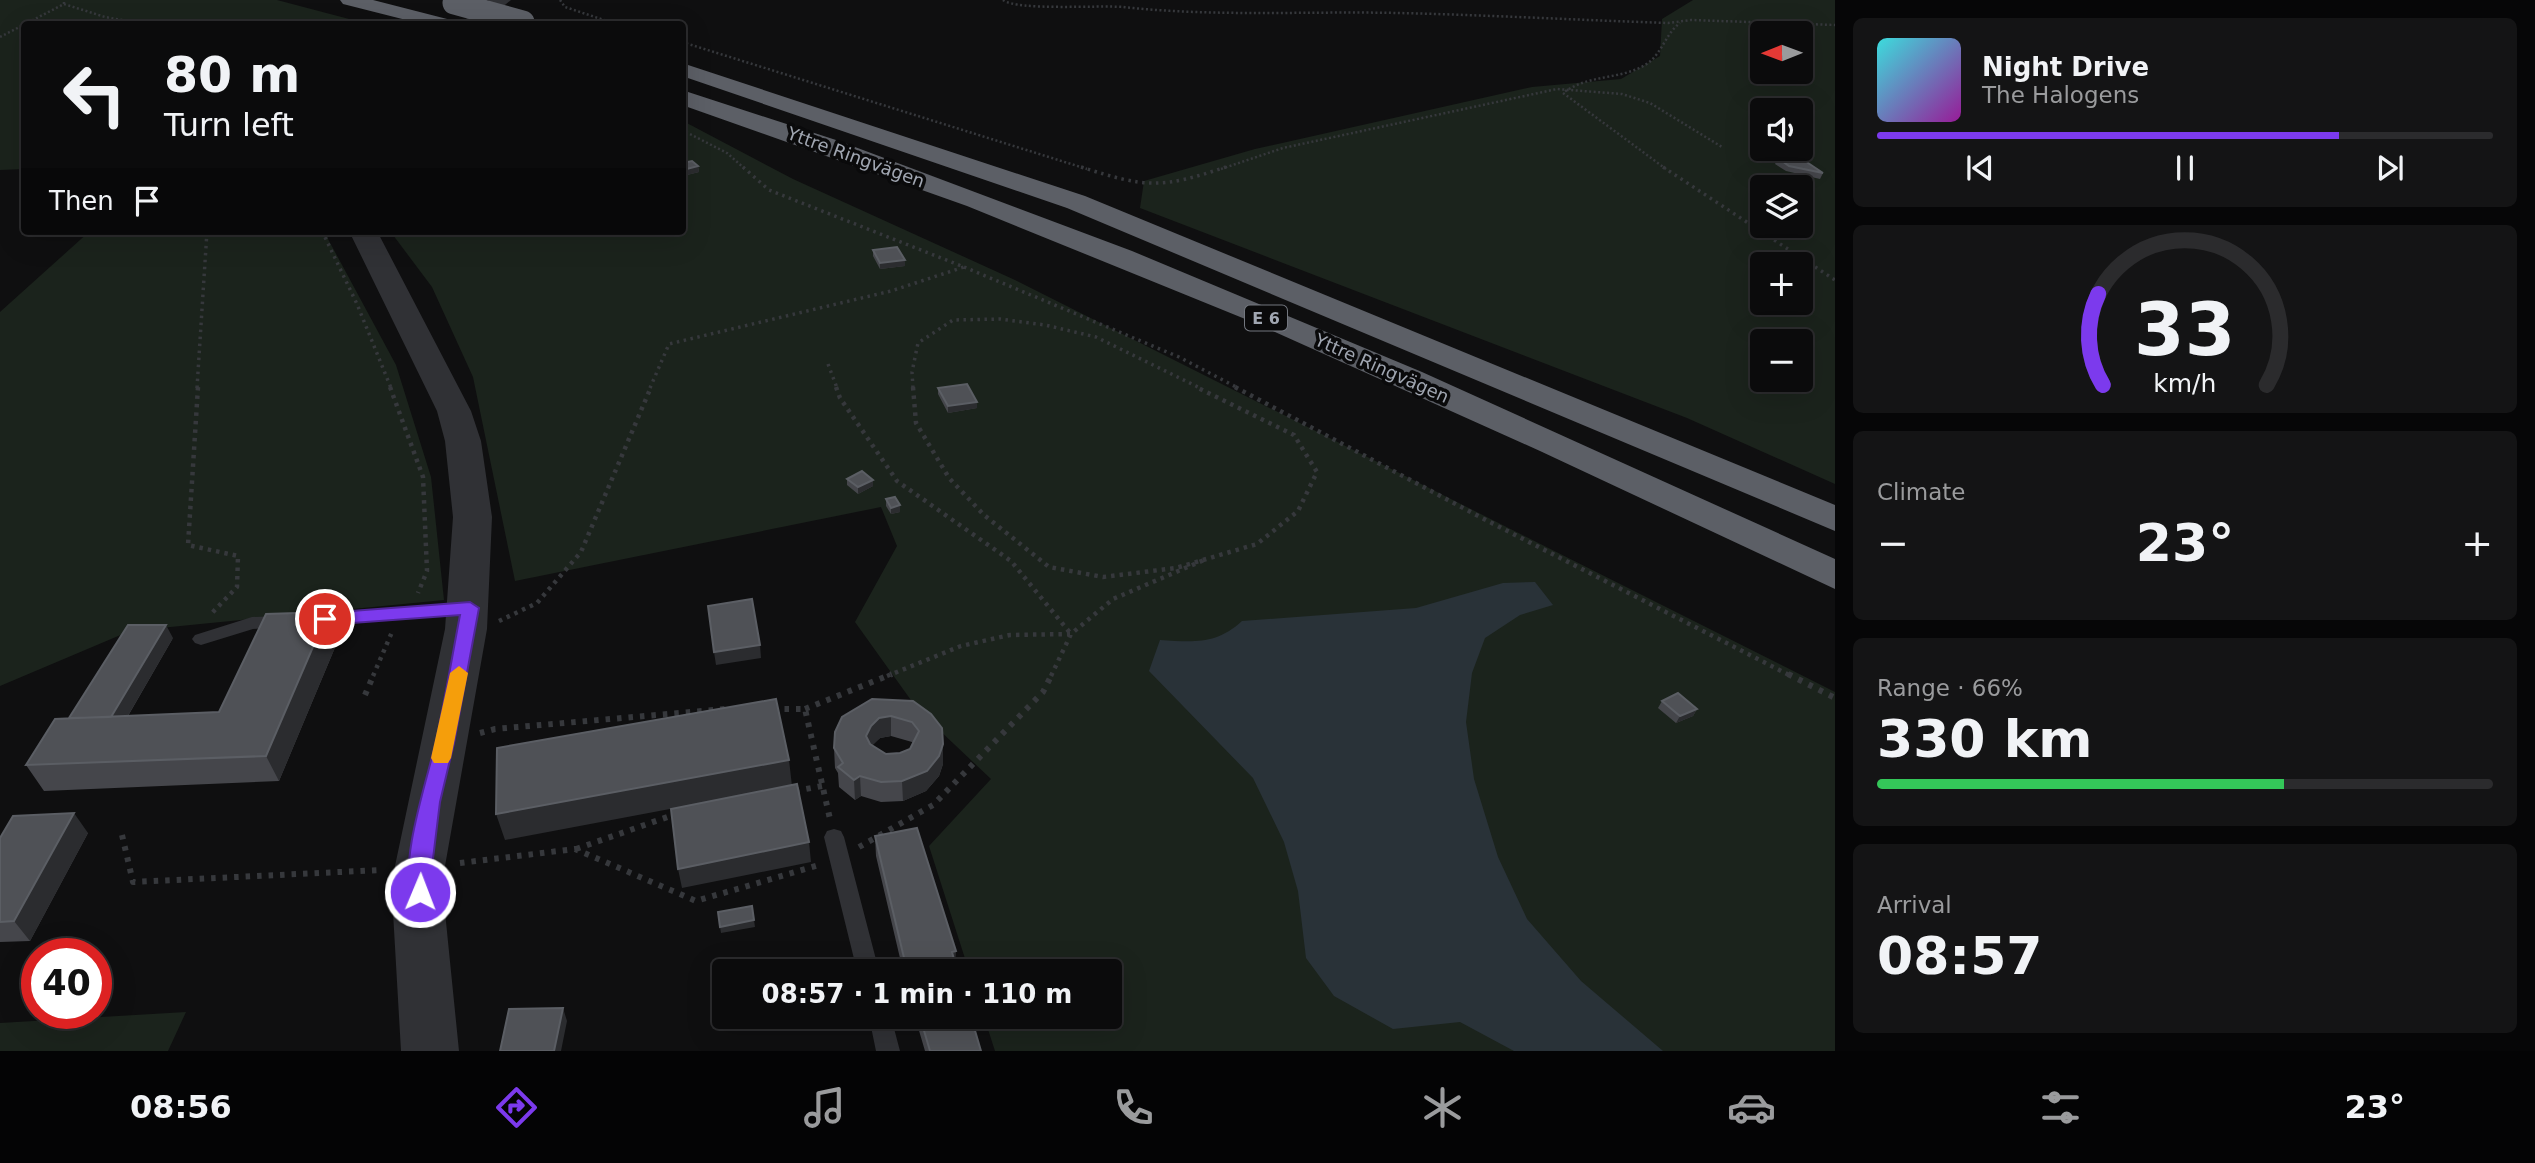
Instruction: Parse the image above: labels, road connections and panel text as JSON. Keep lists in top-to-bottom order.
{
  "streets": {
    "highway": ["Yttre Ringvägen", "E 6"]
  },
  "north": "left",
  "page": {
    "map_buttons": ["+", "−"],
    "turn": ["80 m", "Turn left"],
    "song": ["Night Drive", "The Halogens"],
    "then": "Then",
    "tile": [
      "Climate",
      ["Range · 66%", "330 km"],
      ["Arrival", "08:57"]
    ],
    "heat": ["−", "23°", "+"],
    "limit": "40",
    "trip": "08:57 · 1 min · 110 m",
    "tabs": ["08:56", "23°"],
    "gauge": ["33", "km/h"]
  }
}
